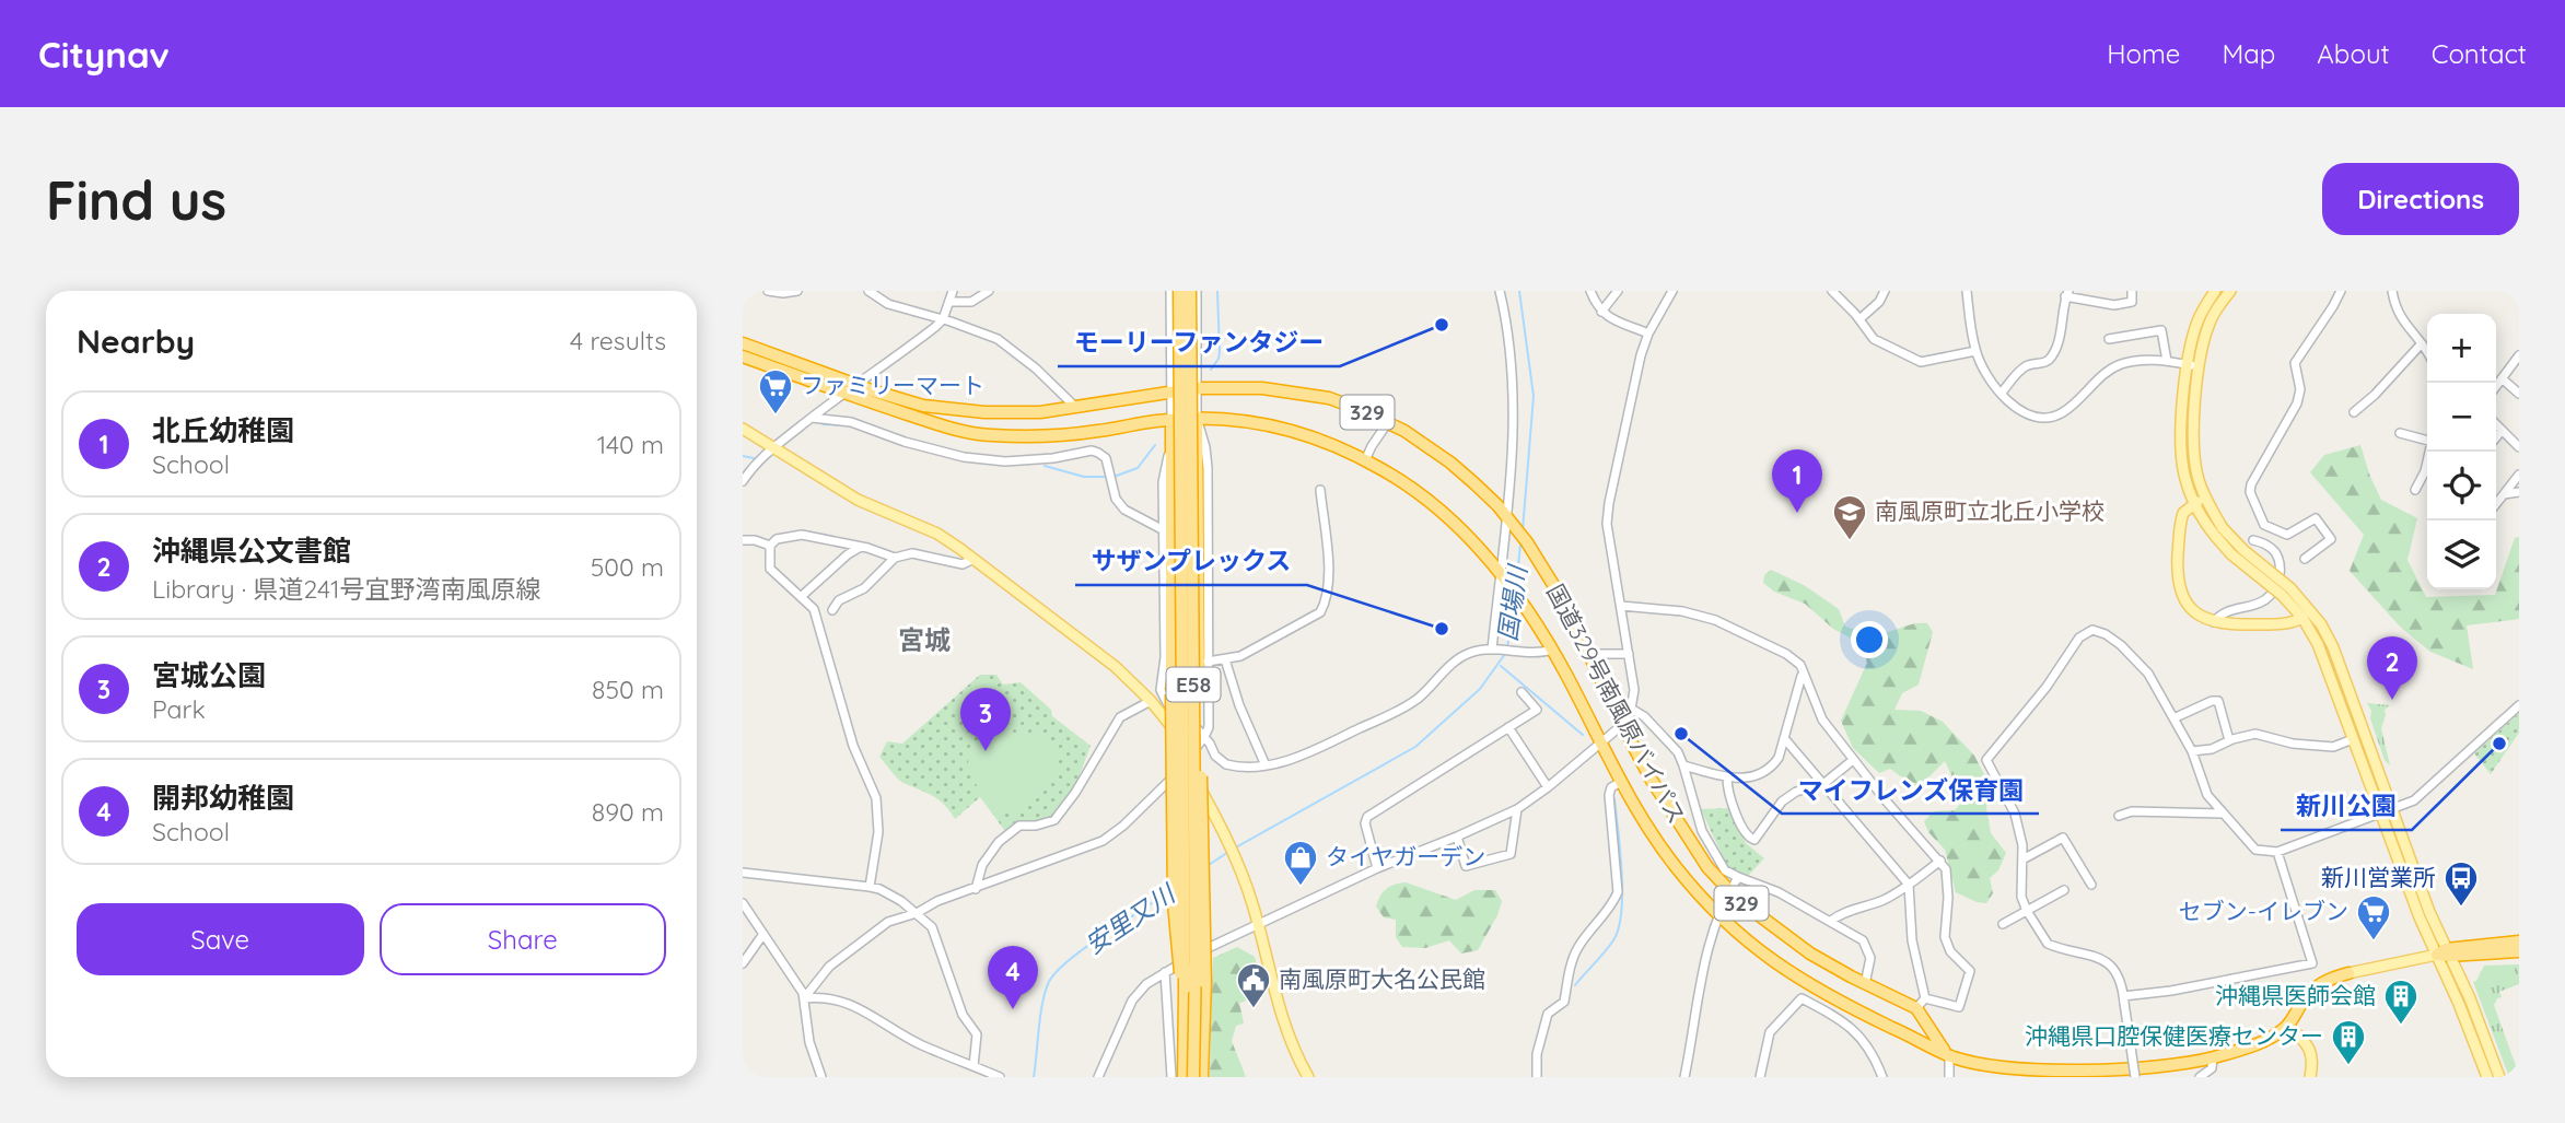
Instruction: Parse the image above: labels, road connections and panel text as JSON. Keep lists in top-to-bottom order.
{
  "streets": {
    "highway": ["329", "E58", "国道329号南風原バイパス"]
  },
  "crossings": [
    ["329", "国道329号南風原バイパス"]
  ],
  "districts": ["宮城"],
  "water": ["国場川", "安里又川"],
  "places": {
    "other": [
      "モーリーファンタジー",
      "サザンプレックス",
      "マイフレンズ保育園",
      "新川公園"
    ],
    "supermarket": ["ファミリーマート", "セブン-イレブン"],
    "school or university": ["南風原町立北丘小学校"],
    "shop": ["タイヤガーデン"],
    "bus stop": ["新川営業所"],
    "public building": ["南風原町大名公民館"],
    "building": ["沖縄県医師会館", "沖縄県口腔保健医療センター"]
  },
  "page": {
    "header": "Citynav",
    "nav": [
      "Home",
      "Map",
      "About",
      "Contact"
    ],
    "buttons": [
      "Directions",
      ["Save", "Share"]
    ],
    "title": "Find us",
    "heading": ["Nearby", "4 results"],
    "map_buttons": ["+", "−"],
    "list": [
      {
        "mark": "1",
        "name": "北丘幼稚園",
        "note": "School",
        "value": "140 m"
      },
      {
        "mark": "2",
        "name": "沖縄県公文書館",
        "note": "Library · 県道241号宜野湾南風原線",
        "value": "500 m"
      },
      {
        "mark": "3",
        "name": "宮城公園",
        "note": "Park",
        "value": "850 m"
      },
      {
        "mark": "4",
        "name": "開邦幼稚園",
        "note": "School",
        "value": "890 m"
      }
    ],
    "pins": [
      "1",
      "2",
      "3",
      "4"
    ]
  }
}
